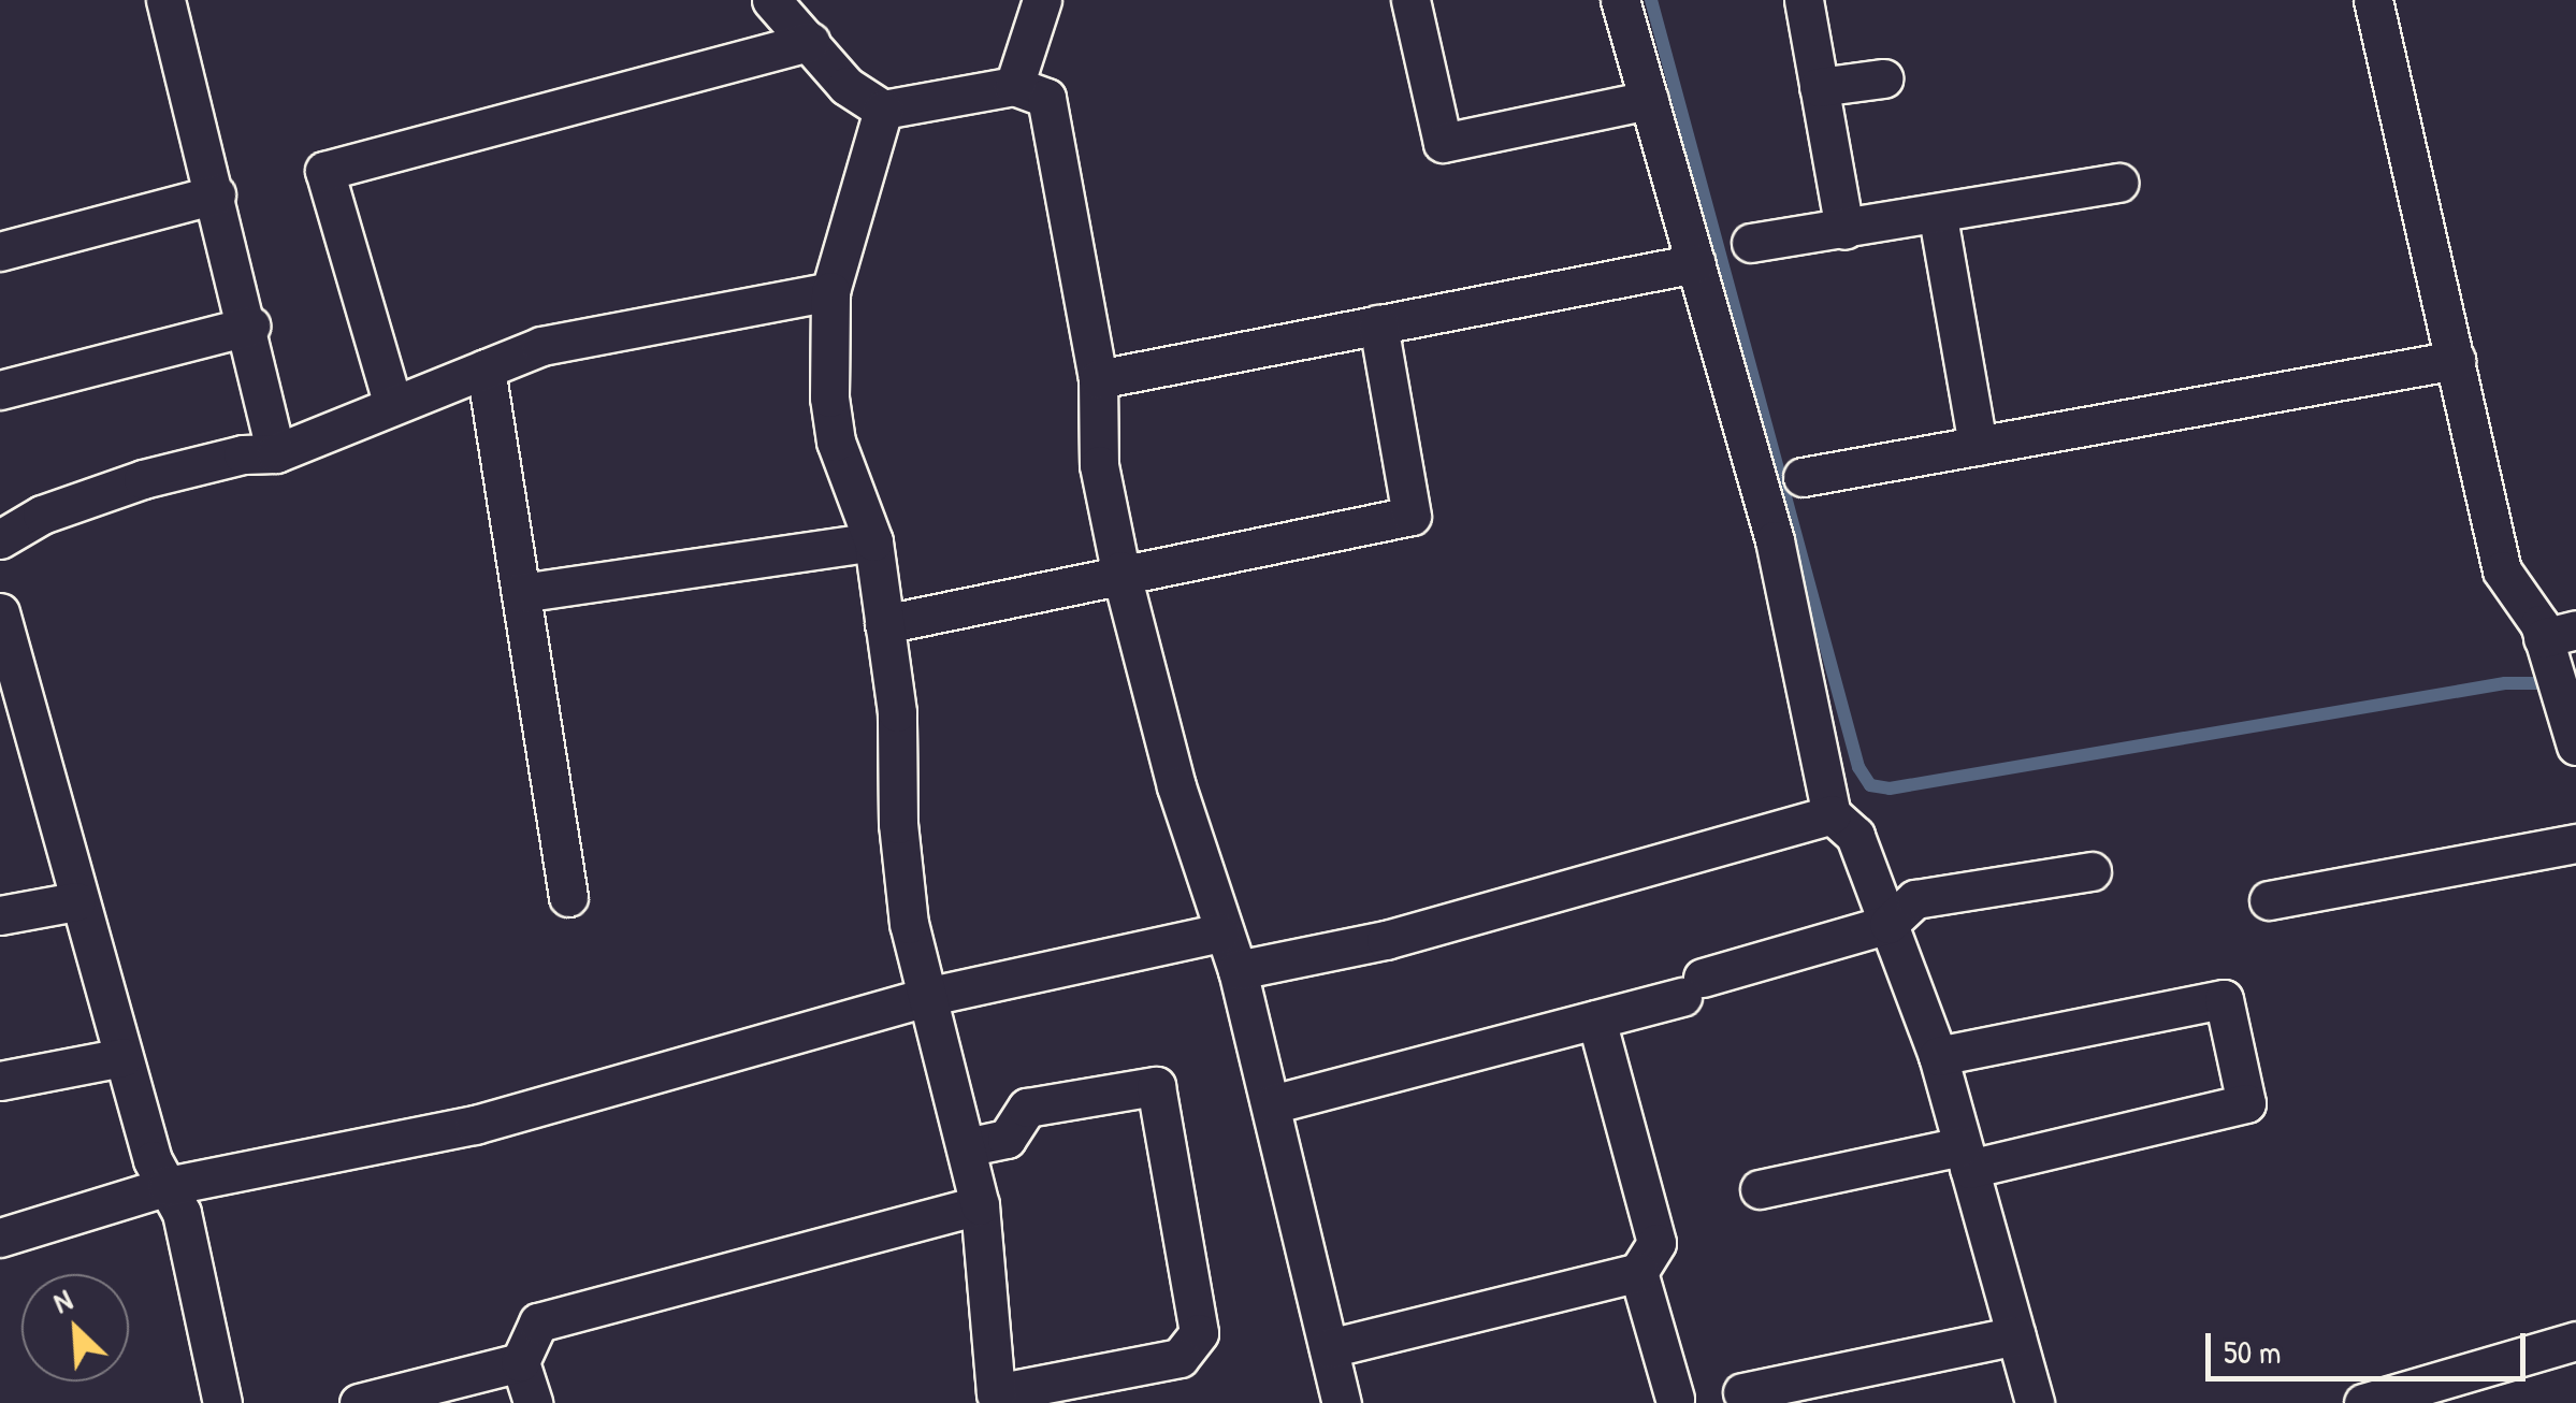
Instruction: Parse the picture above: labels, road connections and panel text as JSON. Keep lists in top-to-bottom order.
{
  "scale_bar": "50 m",
  "north": "top left"
}
